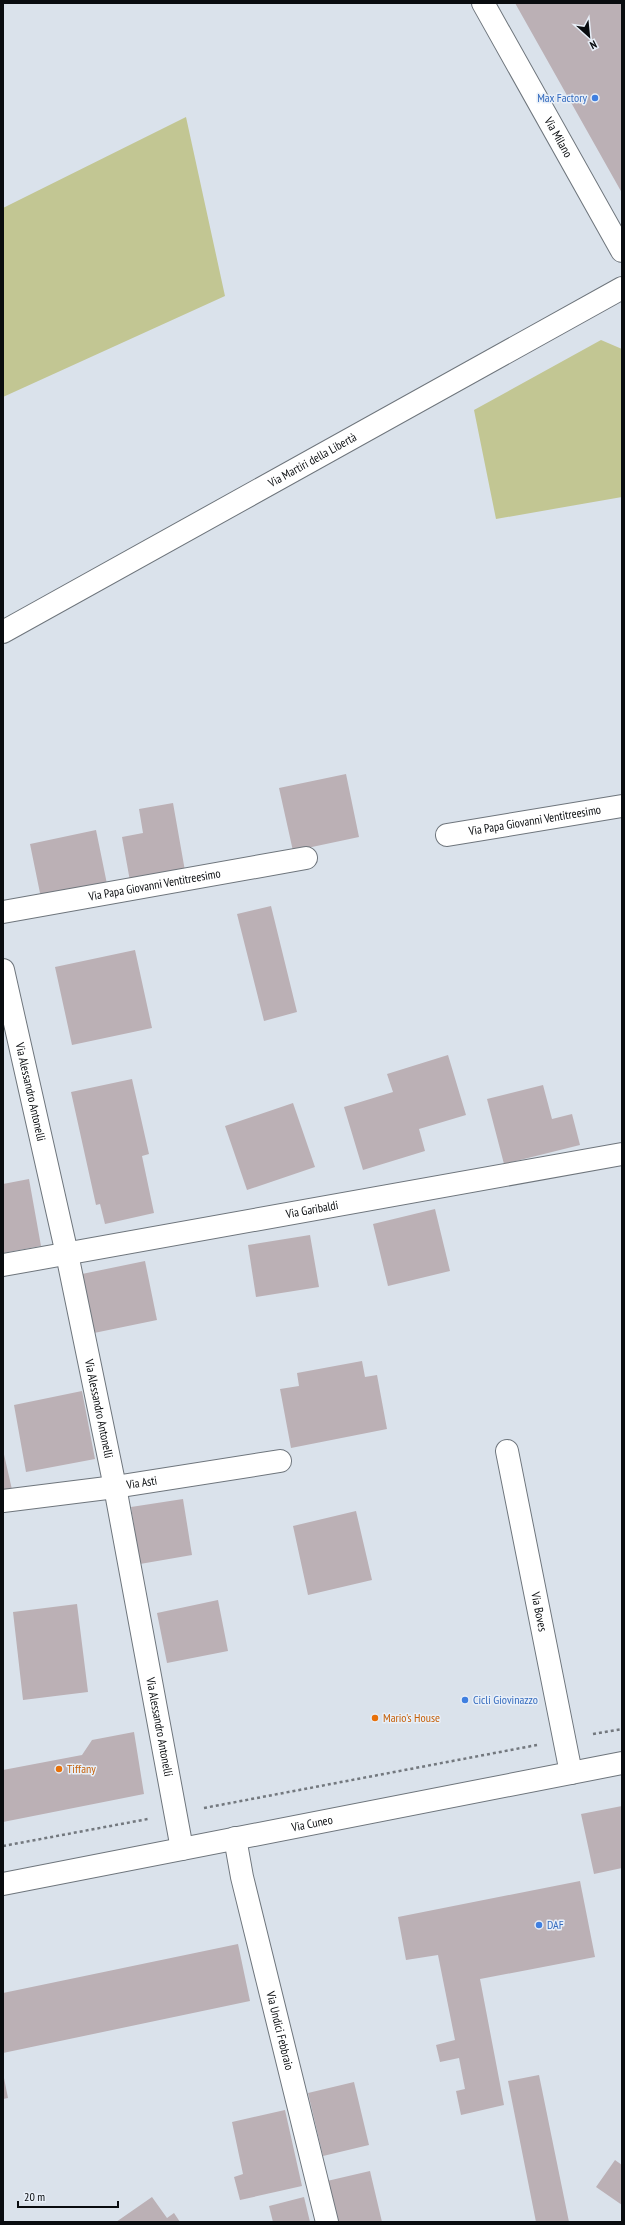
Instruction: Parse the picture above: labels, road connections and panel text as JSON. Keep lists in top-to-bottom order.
{
  "streets": {
    "street": [
      "Via Milano",
      "Via Martiri della Libertà",
      "Via Papa Giovanni Ventitreesimo",
      "Via Alessandro Antonelli",
      "Via Garibaldi",
      "Via Asti",
      "Via Boves",
      "Via Cuneo",
      "Via Undici Febbraio"
    ]
  },
  "crossings": [
    ["Via Alessandro Antonelli", "Via Garibaldi"],
    ["Via Alessandro Antonelli", "Via Asti"],
    ["Via Alessandro Antonelli", "Via Cuneo"],
    ["Via Boves", "Via Cuneo"],
    ["Via Cuneo", "Via Undici Febbraio"]
  ],
  "places": [
    "Max Factory",
    "Cicli Giovinazzo",
    "Mario's House",
    "Tiffany",
    "DAF"
  ],
  "scale_bar": "20 m",
  "north": "bottom right"
}
